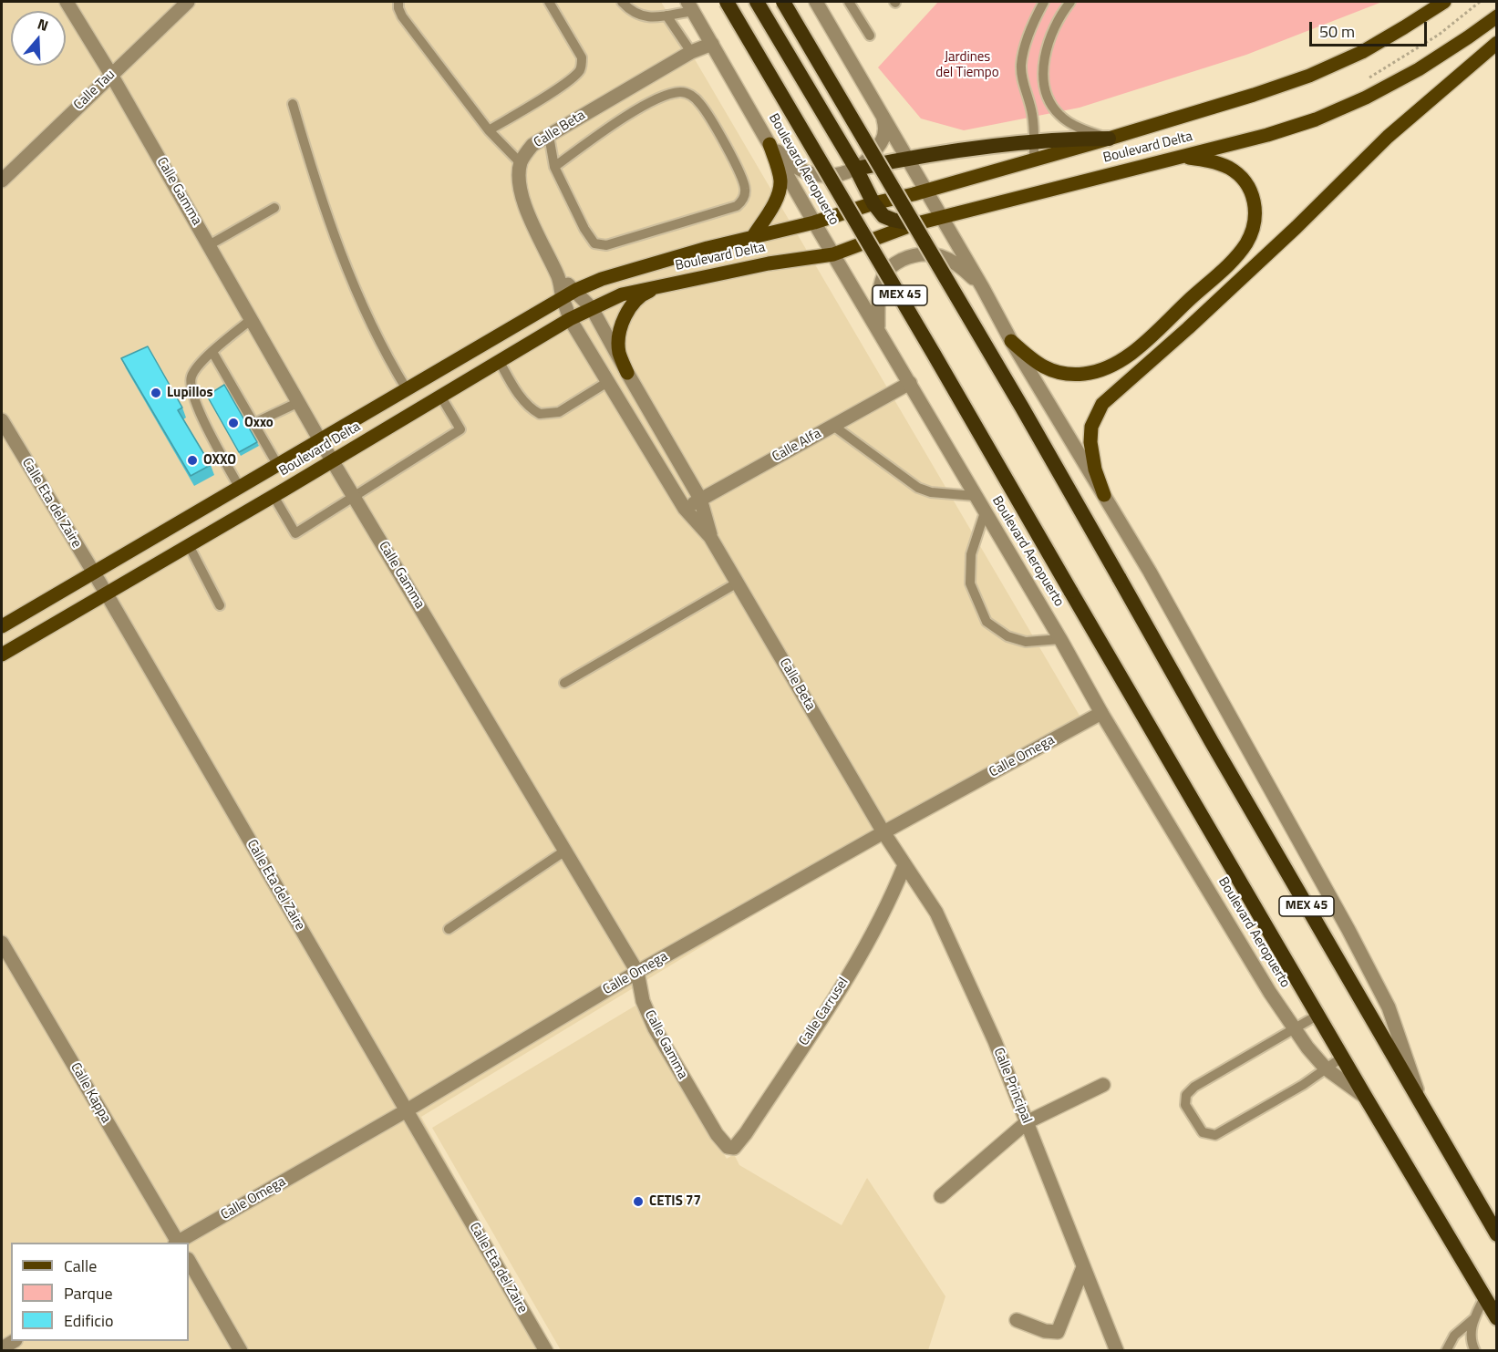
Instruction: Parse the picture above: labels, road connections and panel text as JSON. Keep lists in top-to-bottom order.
{
  "streets": {
    "highway": ["Boulevard Aeropuerto", "MEX 45"],
    "main road": ["Boulevard Delta"],
    "street": [
      "Calle Tau",
      "Calle Beta",
      "Calle Gamma",
      "Calle Alfa",
      "Calle Eta del Zaire",
      "Calle Omega",
      "Calle Carrusel",
      "Calle Principal",
      "Calle Kappa"
    ]
  },
  "crossings": [
    ["Calle Tau", "Calle Gamma"],
    ["Calle Beta", "Boulevard Delta"],
    ["Calle Beta", "Boulevard Aeropuerto"],
    ["Calle Beta", "Calle Alfa"],
    ["Calle Beta", "Calle Omega"],
    ["Calle Beta", "Calle Principal"],
    ["Boulevard Delta", "Boulevard Aeropuerto"],
    ["Boulevard Delta", "Calle Gamma"],
    ["Boulevard Delta", "Calle Eta del Zaire"],
    ["Boulevard Aeropuerto", "Calle Alfa"],
    ["Boulevard Aeropuerto", "Calle Omega"],
    ["Calle Gamma", "Calle Omega"],
    ["Calle Gamma", "Calle Carrusel"],
    ["Calle Eta del Zaire", "Calle Omega"],
    ["Calle Omega", "Calle Principal"],
    ["Calle Carrusel", "Calle Principal"]
  ],
  "parks": ["Jardines del Tiempo"],
  "places": [
    "Lupillos",
    "Oxxo",
    "OXXO",
    "CETIS 77"
  ],
  "legend": ["Calle", "Parque", "Edificio"],
  "scale_bar": "50 m",
  "north": "top"
}
